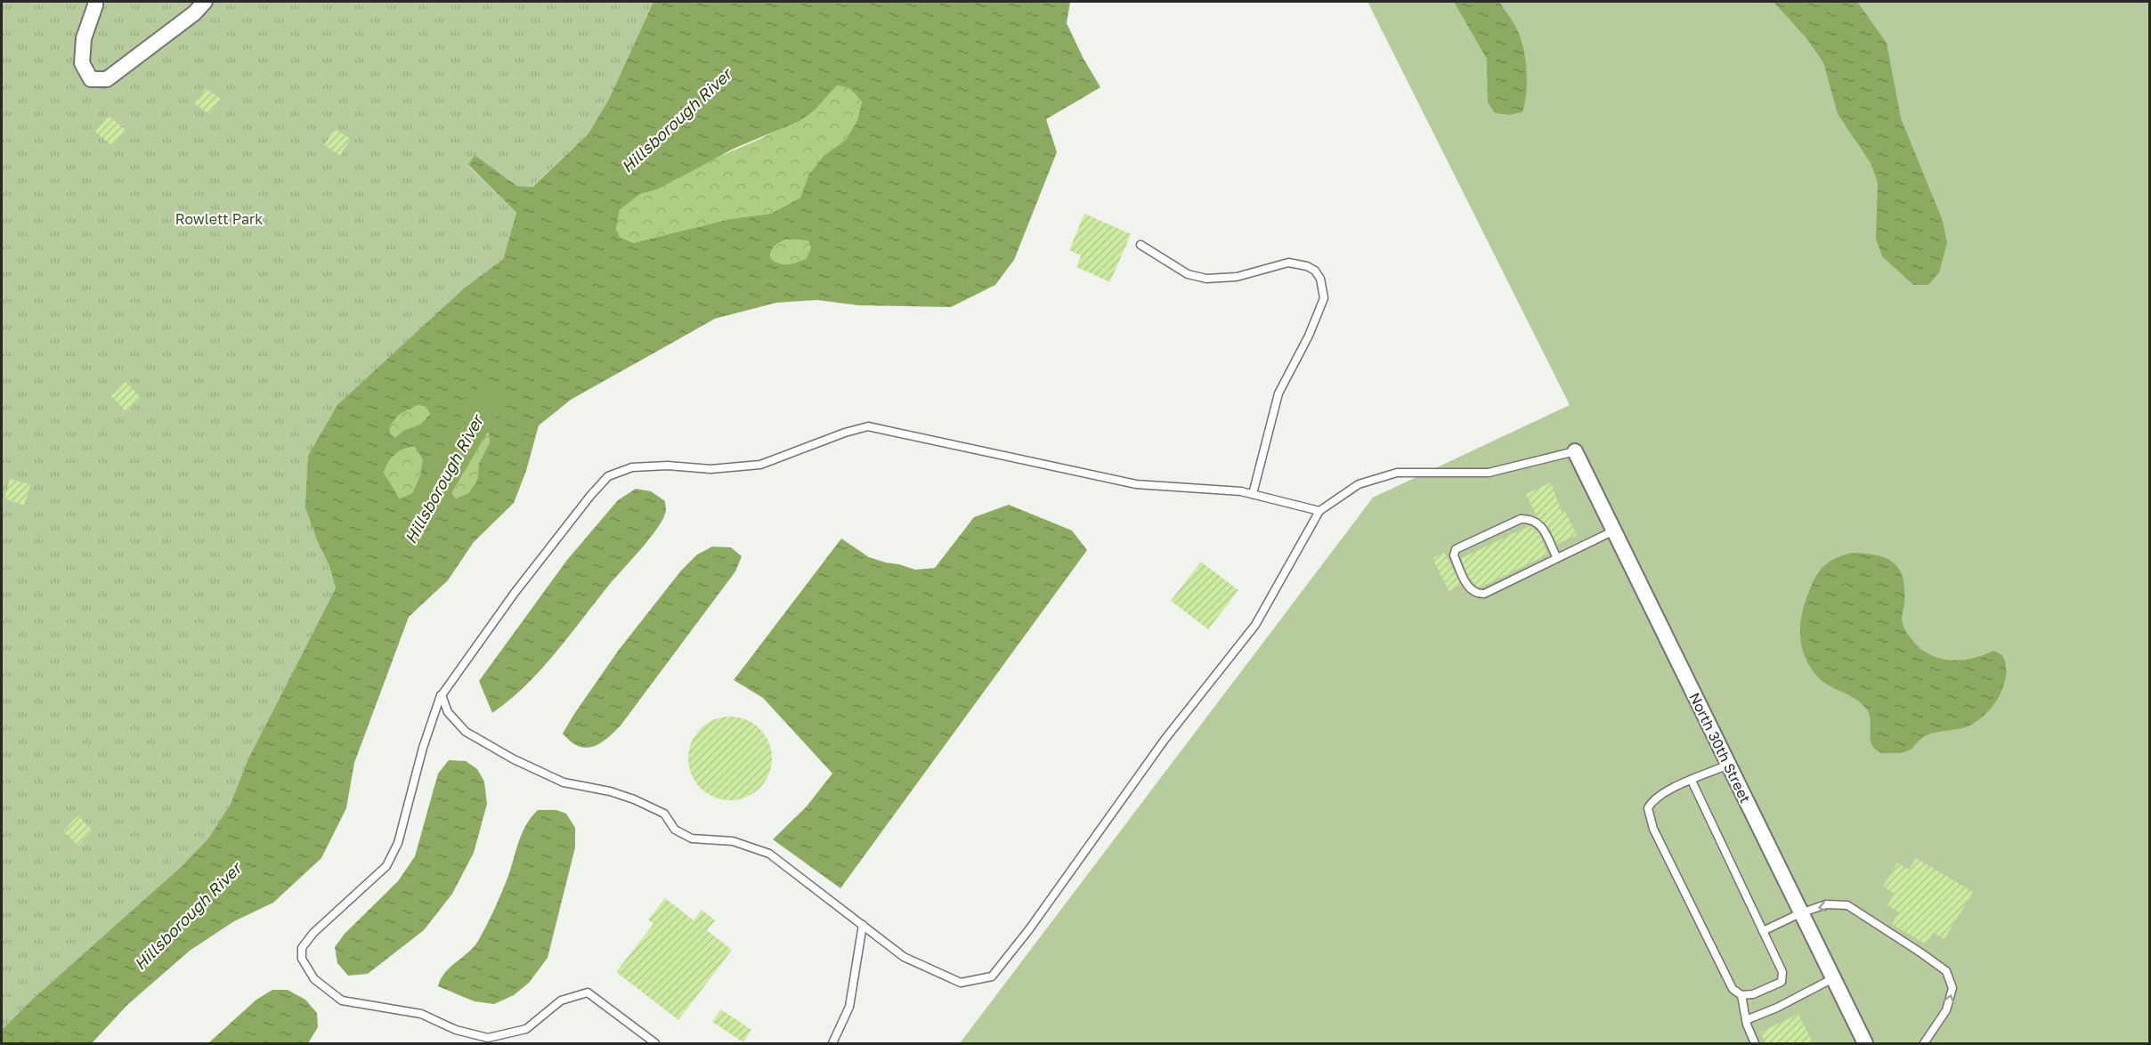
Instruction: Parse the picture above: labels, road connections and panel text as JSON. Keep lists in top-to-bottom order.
{
  "streets": {
    "street": ["North 30th Street"]
  },
  "water": ["Hillsborough River"],
  "parks": ["Rowlett Park"]
}
